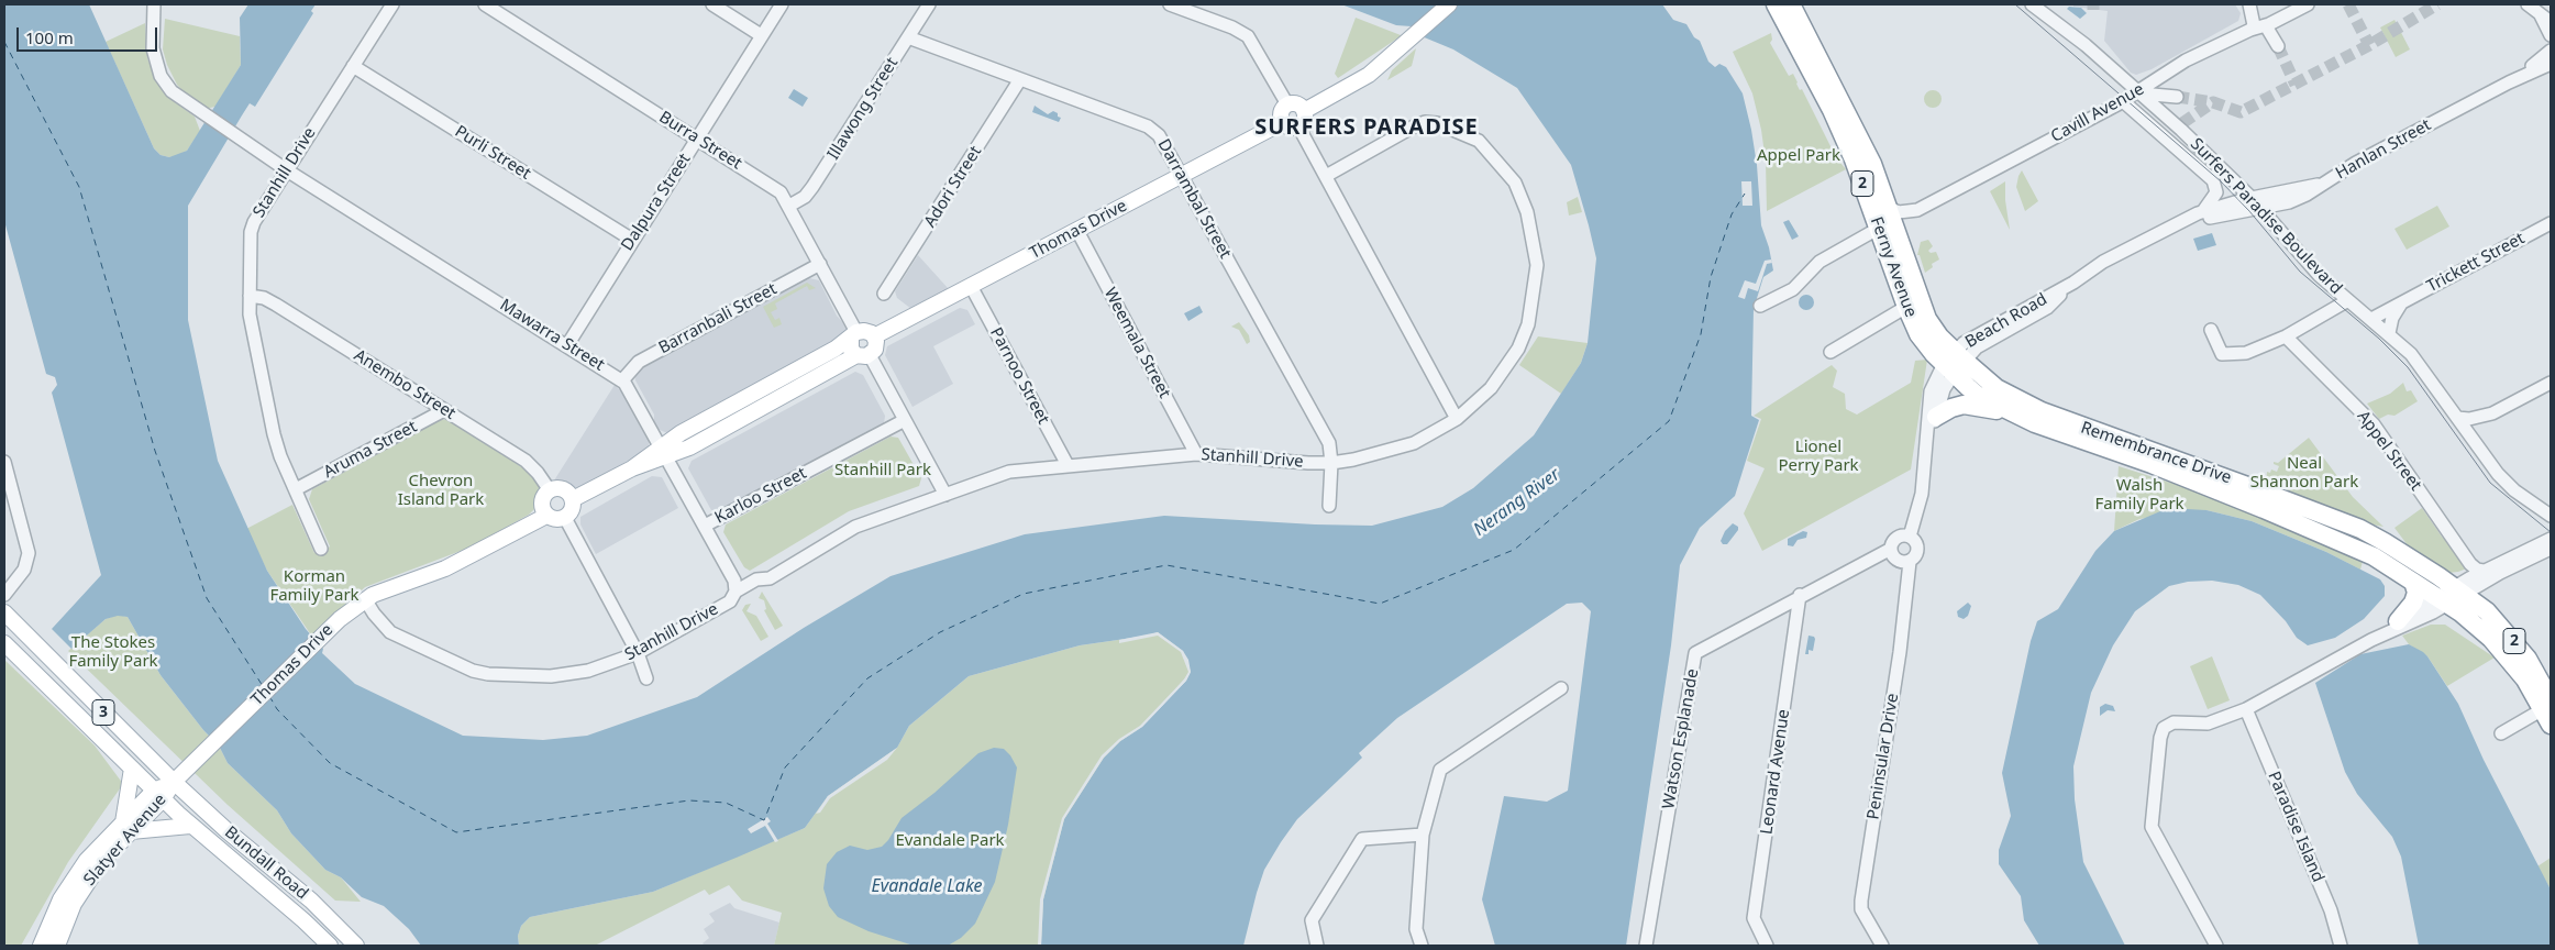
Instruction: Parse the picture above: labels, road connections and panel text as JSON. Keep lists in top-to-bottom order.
{
  "streets": {
    "highway": ["2", "Ferny Avenue", "Remembrance Drive"],
    "main road": [
      "Thomas Drive",
      "3",
      "Slatyer Avenue",
      "Bundall Road"
    ],
    "street": [
      "Illawong Street",
      "Cavill Avenue",
      "Burra Street",
      "Hanlan Street",
      "Purli Street",
      "Stanhill Drive",
      "Adori Street",
      "Darrambal Street",
      "Dalpura Street",
      "Surfers Paradise Boulevard",
      "Trickett Street",
      "Barranbali Street",
      "Beach Road",
      "Mawarra Street",
      "Weemala Street",
      "Parnoo Street",
      "Anembo Street",
      "Aruma Street",
      "Appel Street",
      "Karloo Street",
      "Watson Esplanade",
      "Peninsular Drive",
      "Leonard Avenue",
      "Paradise Island"
    ]
  },
  "crossings": [
    ["Illawong Street", "Burra Street"],
    ["Illawong Street", "Darrambal Street"],
    ["Cavill Avenue", "Surfers Paradise Boulevard"],
    ["Cavill Avenue", "Ferny Avenue"],
    ["Burra Street", "Dalpura Street"],
    ["Burra Street", "Thomas Drive"],
    ["Burra Street", "Barranbali Street"],
    ["Hanlan Street", "Surfers Paradise Boulevard"],
    ["Hanlan Street", "Beach Road"],
    ["Purli Street", "Stanhill Drive"],
    ["Purli Street", "Dalpura Street"],
    ["Stanhill Drive", "Darrambal Street"],
    ["Stanhill Drive", "Thomas Drive"],
    ["Stanhill Drive", "Mawarra Street"],
    ["Stanhill Drive", "Weemala Street"],
    ["Stanhill Drive", "Parnoo Street"],
    ["Stanhill Drive", "Anembo Street"],
    ["Stanhill Drive", "Aruma Street"],
    ["Adori Street", "Darrambal Street"],
    ["Darrambal Street", "Thomas Drive"],
    ["Dalpura Street", "Mawarra Street"],
    ["Surfers Paradise Boulevard", "Trickett Street"],
    ["Surfers Paradise Boulevard", "Beach Road"],
    ["Thomas Drive", "Weemala Street"],
    ["Thomas Drive", "Parnoo Street"],
    ["Thomas Drive", "Anembo Street"],
    ["Thomas Drive", "3"],
    ["Thomas Drive", "Slatyer Avenue"],
    ["Thomas Drive", "Bundall Road"],
    ["Ferny Avenue", "Beach Road"],
    ["Ferny Avenue", "Remembrance Drive"],
    ["Barranbali Street", "Mawarra Street"],
    ["Beach Road", "Remembrance Drive"],
    ["Mawarra Street", "Karloo Street"],
    ["Anembo Street", "Aruma Street"],
    ["3", "Slatyer Avenue"],
    ["3", "Bundall Road"],
    ["Watson Esplanade", "Peninsular Drive"],
    ["Watson Esplanade", "Leonard Avenue"],
    ["Slatyer Avenue", "Bundall Road"]
  ],
  "districts": ["SURFERS PARADISE"],
  "water": ["Nerang River", "Evandale Lake"],
  "parks": [
    "Appel Park",
    "Lionel Perry Park",
    "Neal Shannon Park",
    "Stanhill Park",
    "Chevron Island Park",
    "Walsh Family Park",
    "Korman Family Park",
    "The Stokes Family Park",
    "Evandale Park"
  ],
  "scale_bar": "100 m"
}
